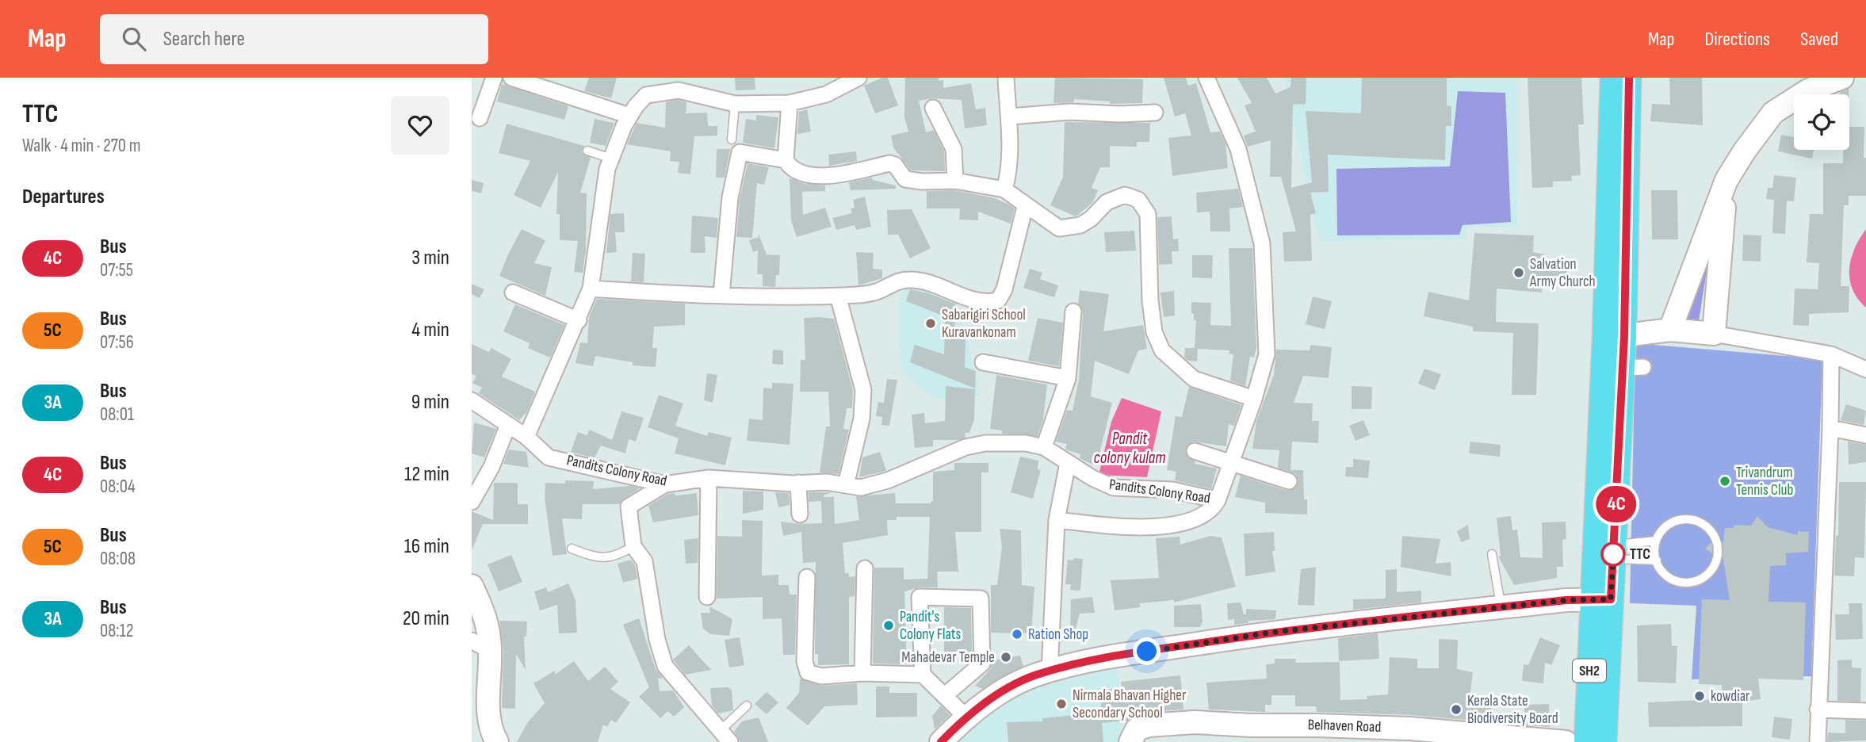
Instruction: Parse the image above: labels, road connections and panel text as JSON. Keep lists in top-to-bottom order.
{
  "streets": {
    "main road": ["SH2"],
    "street": ["Pandits Colony Road", "Belhaven Road"]
  },
  "water": ["Pandit colony kulam"],
  "places": [
    "Salvation Army Church",
    "Sabarigiri School Kuravankonam",
    "Trivandrum Tennis Club",
    "TTC",
    "Pandit's Colony Flats",
    "Ration Shop",
    "Mahadevar Temple",
    "kowdiar",
    "Nirmala Bhavan Higher Secondary School",
    "Kerala State Biodiversity Board"
  ],
  "lines": ["bus line 4C"],
  "page": {
    "header": "Map",
    "search": "Search here",
    "nav": ["Map", "Directions", "Saved"],
    "heading": [
      ["TTC", "Walk · 4 min · 270 m"],
      "Departures"
    ],
    "on_map": "4C",
    "list": [
      {
        "mark": "4C",
        "name": "Bus",
        "note": "07:55",
        "value": "3 min"
      },
      {
        "mark": "5C",
        "name": "Bus",
        "note": "07:56",
        "value": "4 min"
      },
      {
        "mark": "3A",
        "name": "Bus",
        "note": "08:01",
        "value": "9 min"
      },
      {
        "mark": "4C",
        "name": "Bus",
        "note": "08:04",
        "value": "12 min"
      },
      {
        "mark": "5C",
        "name": "Bus",
        "note": "08:08",
        "value": "16 min"
      },
      {
        "mark": "3A",
        "name": "Bus",
        "note": "08:12",
        "value": "20 min"
      }
    ]
  }
}
